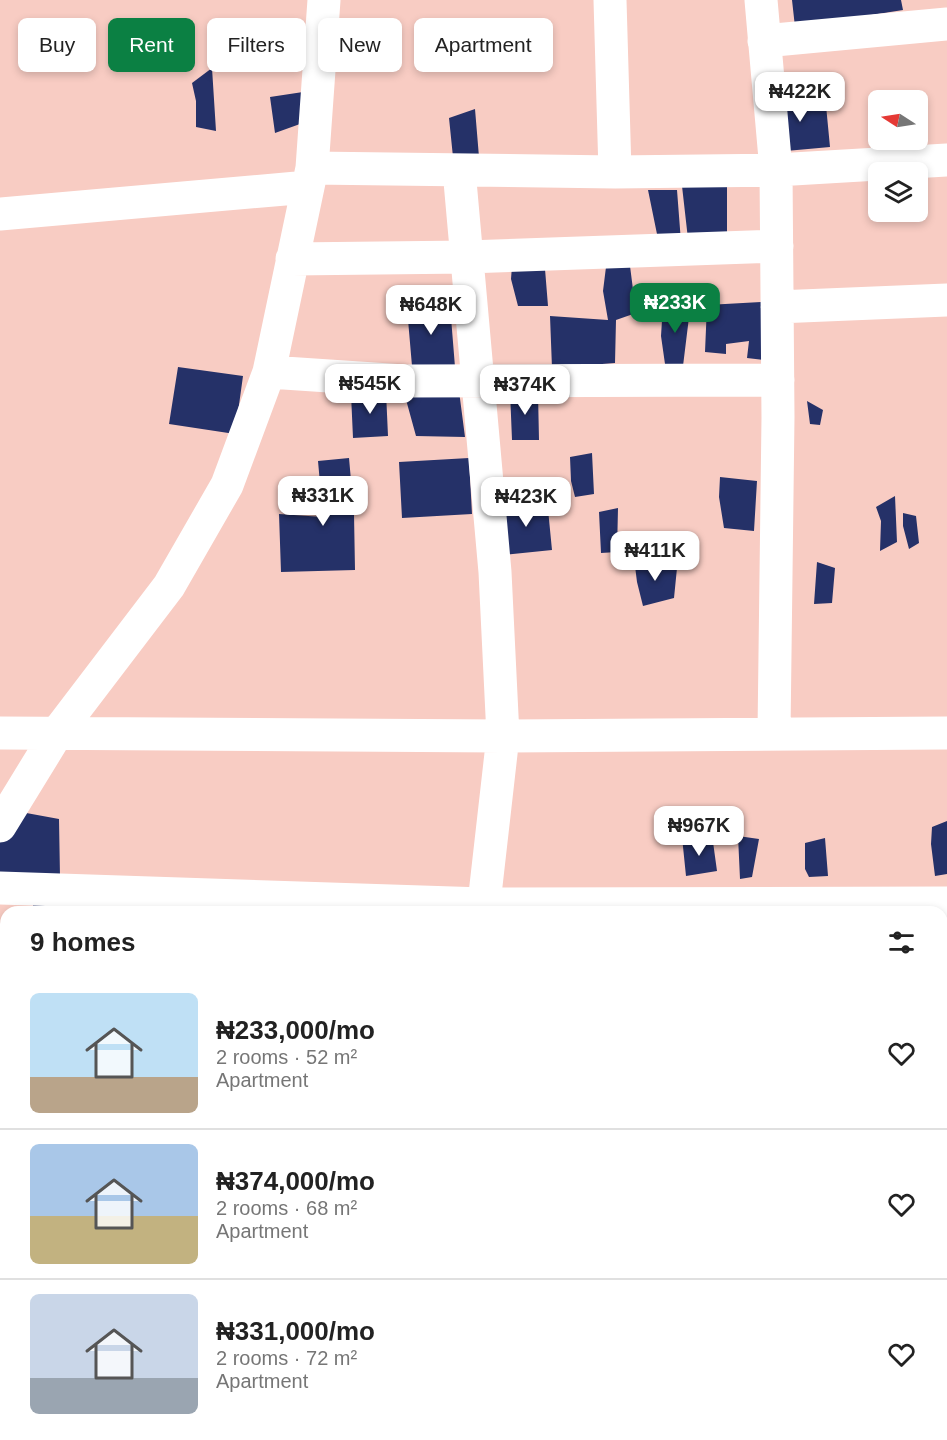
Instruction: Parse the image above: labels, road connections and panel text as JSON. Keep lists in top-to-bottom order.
{
  "north": "left",
  "page": {
    "chip": [
      "Buy",
      "Rent",
      "Filters",
      "New",
      "Apartment"
    ],
    "price": [
      "₦422K",
      "₦233K",
      "₦648K",
      "₦545K",
      "₦374K",
      "₦331K",
      "₦423K",
      "₦411K",
      "₦967K"
    ],
    "heading": "9 homes",
    "list": [
      {
        "name": "₦233,000/mo",
        "note": "2 rooms · 52 m² · Apartment"
      },
      {
        "name": "₦374,000/mo",
        "note": "2 rooms · 68 m² · Apartment"
      },
      {
        "name": "₦331,000/mo",
        "note": "2 rooms · 72 m² · Apartment"
      }
    ]
  }
}
